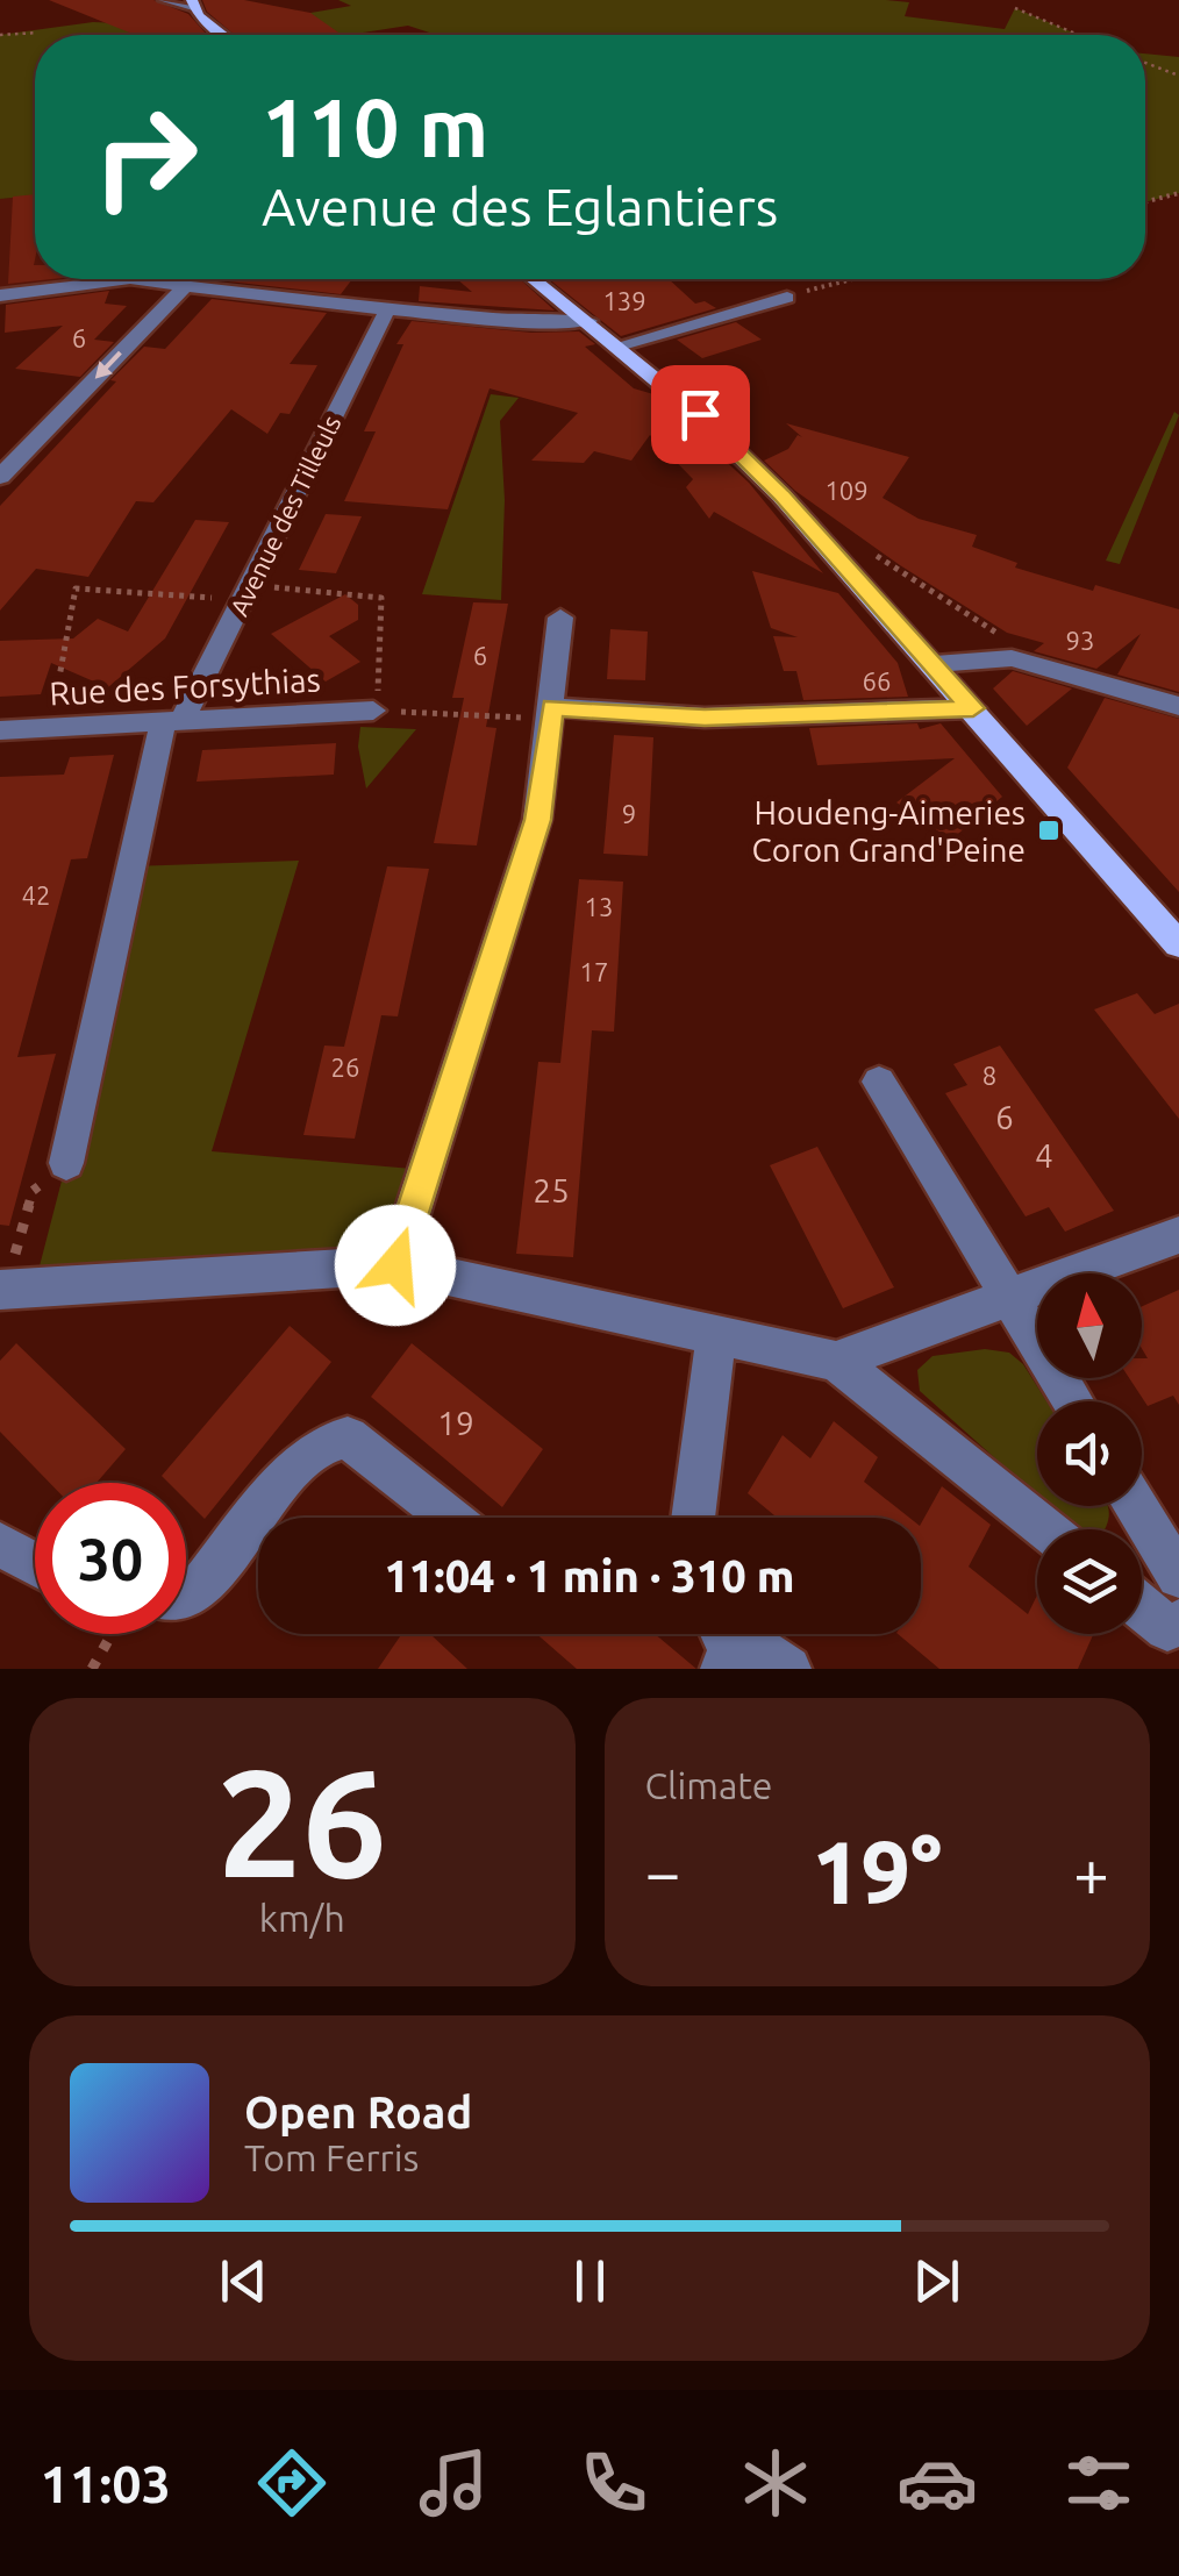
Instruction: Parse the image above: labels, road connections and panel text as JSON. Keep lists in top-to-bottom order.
{
  "streets": {
    "street": ["Avenue des Tilleuls", "Rue des Forsythias"]
  },
  "crossings": [
    ["Avenue des Tilleuls", "Rue des Forsythias"]
  ],
  "places": {
    "transit": ["Houdeng-Aimeries Coron Grand'Peine"]
  },
  "house_numbers": [
    "139",
    "6",
    "109",
    "93",
    "6",
    "66",
    "9",
    "42",
    "13",
    "17",
    "26",
    "8",
    "6",
    "4",
    "25",
    "19"
  ],
  "north": "top",
  "page": {
    "turn": ["110 m", "Avenue des Eglantiers"],
    "limit": "30",
    "trip": "11:04 · 1 min · 310 m",
    "tile": [
      ["26", "km/h"],
      "Climate"
    ],
    "heat": ["−", "19°", "+"],
    "song": ["Open Road", "Tom Ferris"],
    "tabs": "11:03"
  }
}
